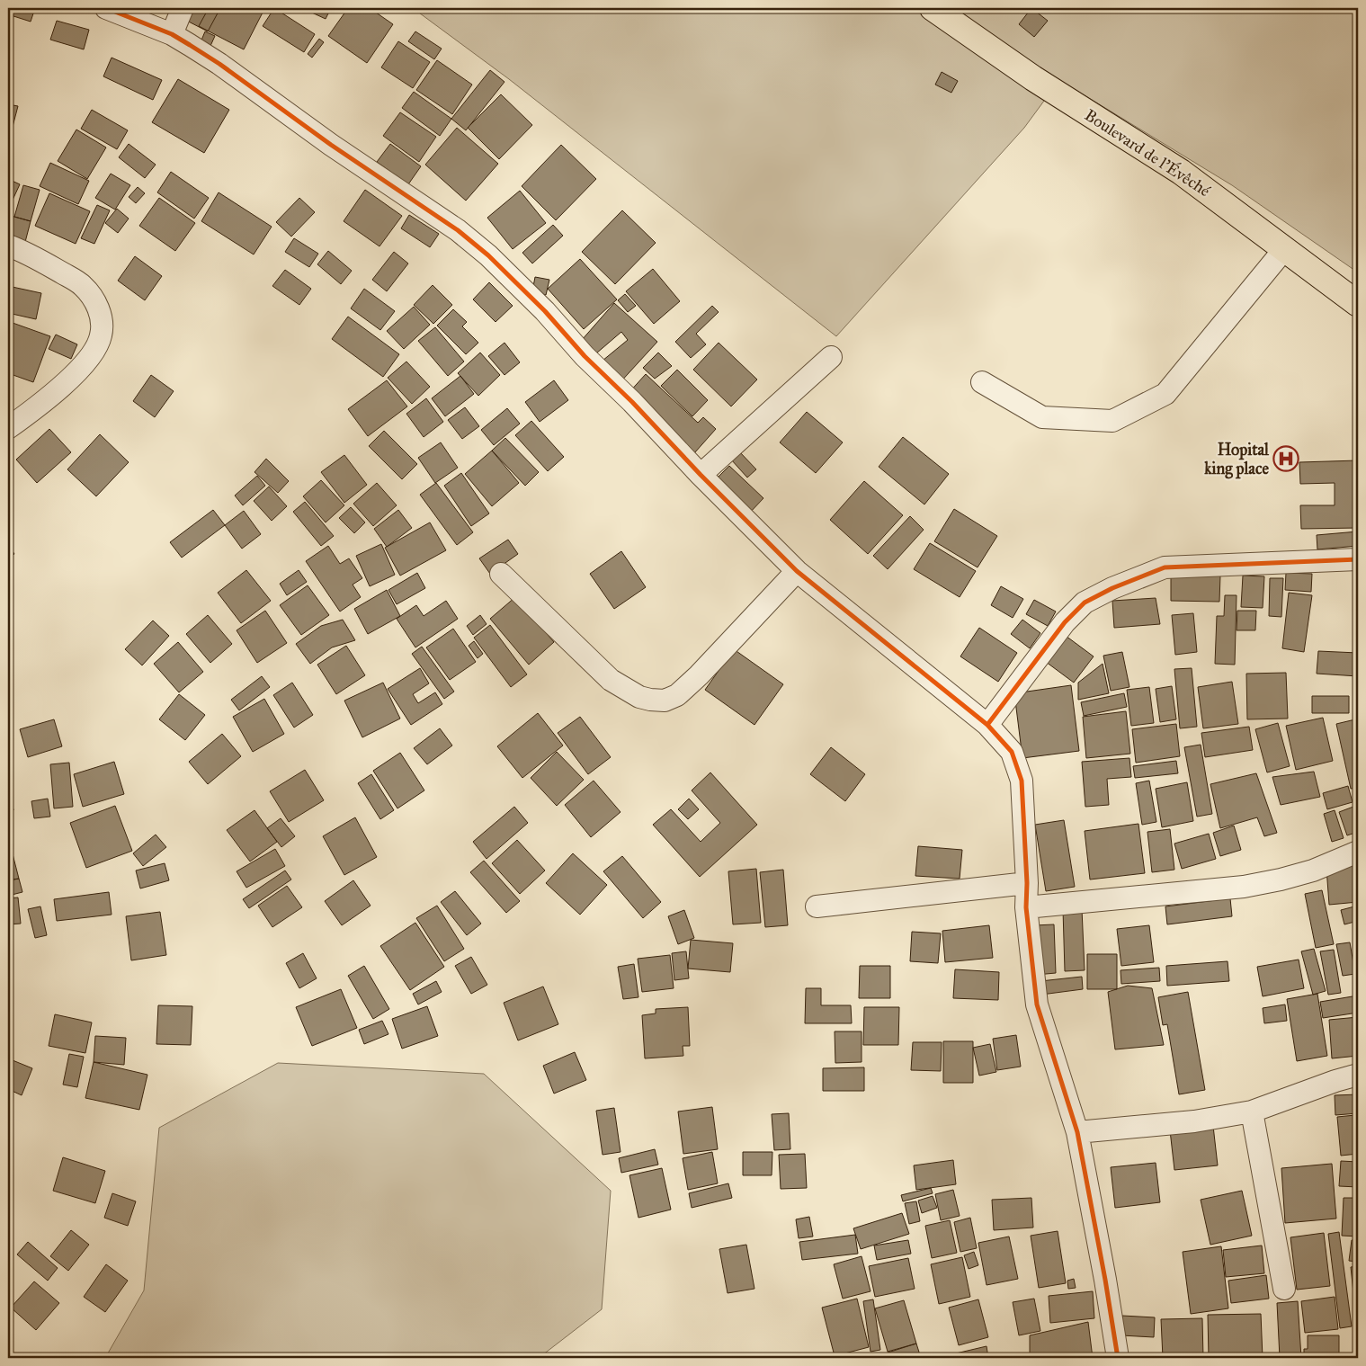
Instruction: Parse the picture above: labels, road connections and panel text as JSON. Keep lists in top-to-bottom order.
{
  "streets": {
    "main road": ["Boulevard de l'Évêché"]
  },
  "places": {
    "hospital": ["Hopital king place"]
  }
}
